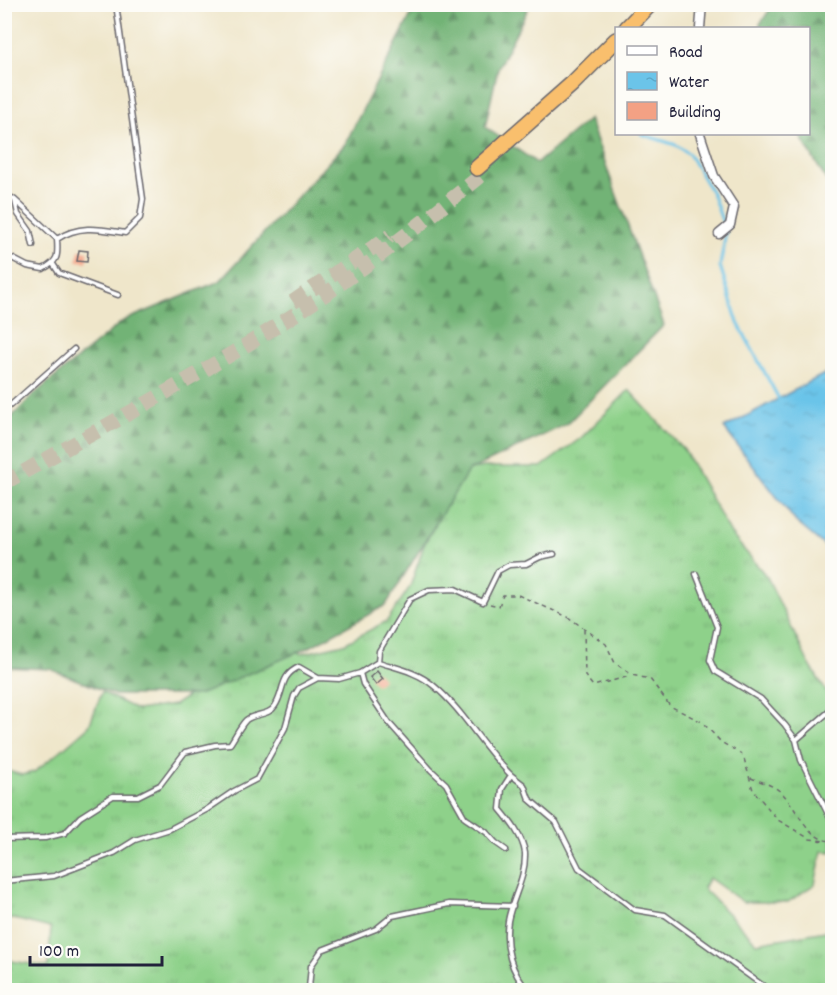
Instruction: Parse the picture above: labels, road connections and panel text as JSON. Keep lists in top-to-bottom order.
{
  "legend": ["Road", "Water", "Building"],
  "scale_bar": "100 m"
}
